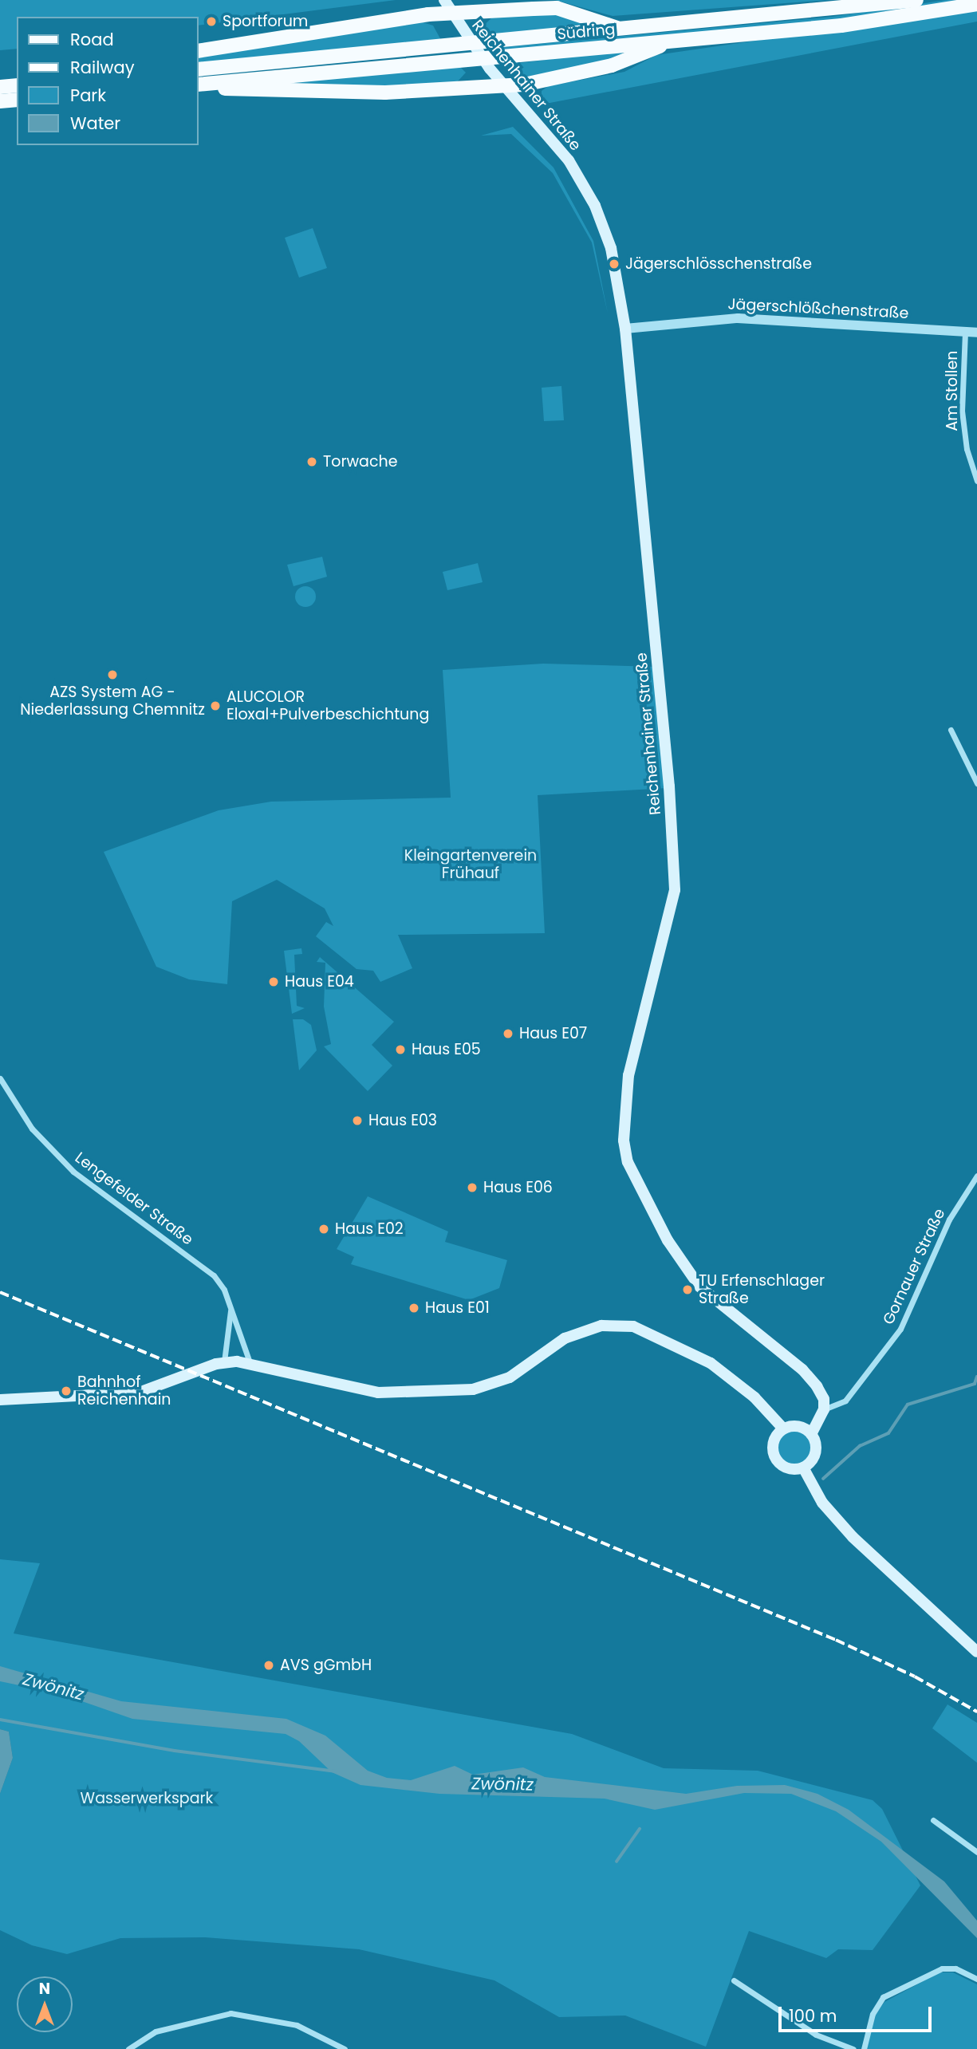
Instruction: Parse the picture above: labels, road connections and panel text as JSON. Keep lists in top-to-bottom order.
{
  "streets": {
    "main road": ["Südring", "Reichenhainer Straße"],
    "street": [
      "Jägerschlößchenstraße",
      "Am Stollen",
      "Lengefelder Straße",
      "Gornauer Straße"
    ]
  },
  "crossings": [
    ["Reichenhainer Straße", "Jägerschlößchenstraße"],
    ["Reichenhainer Straße", "Gornauer Straße"],
    ["Jägerschlößchenstraße", "Am Stollen"]
  ],
  "water": ["Zwönitz"],
  "parks": ["Kleingartenverein Frühauf", "Wasserwerkspark"],
  "places": [
    "Sportforum",
    "Jägerschlösschenstraße",
    "Torwache",
    "AZS System AG - Niederlassung Chemnitz",
    "ALUCOLOR Eloxal+Pulverbeschichtung",
    "Haus E04",
    "Haus E07",
    "Haus E05",
    "Haus E03",
    "Haus E06",
    "Haus E02",
    "TU Erfenschlager Straße",
    "Haus E01",
    "Bahnhof Reichenhain",
    "AVS gGmbH"
  ],
  "legend": [
    "Road",
    "Railway",
    "Park",
    "Water"
  ],
  "scale_bar": "100 m",
  "north": "top"
}
